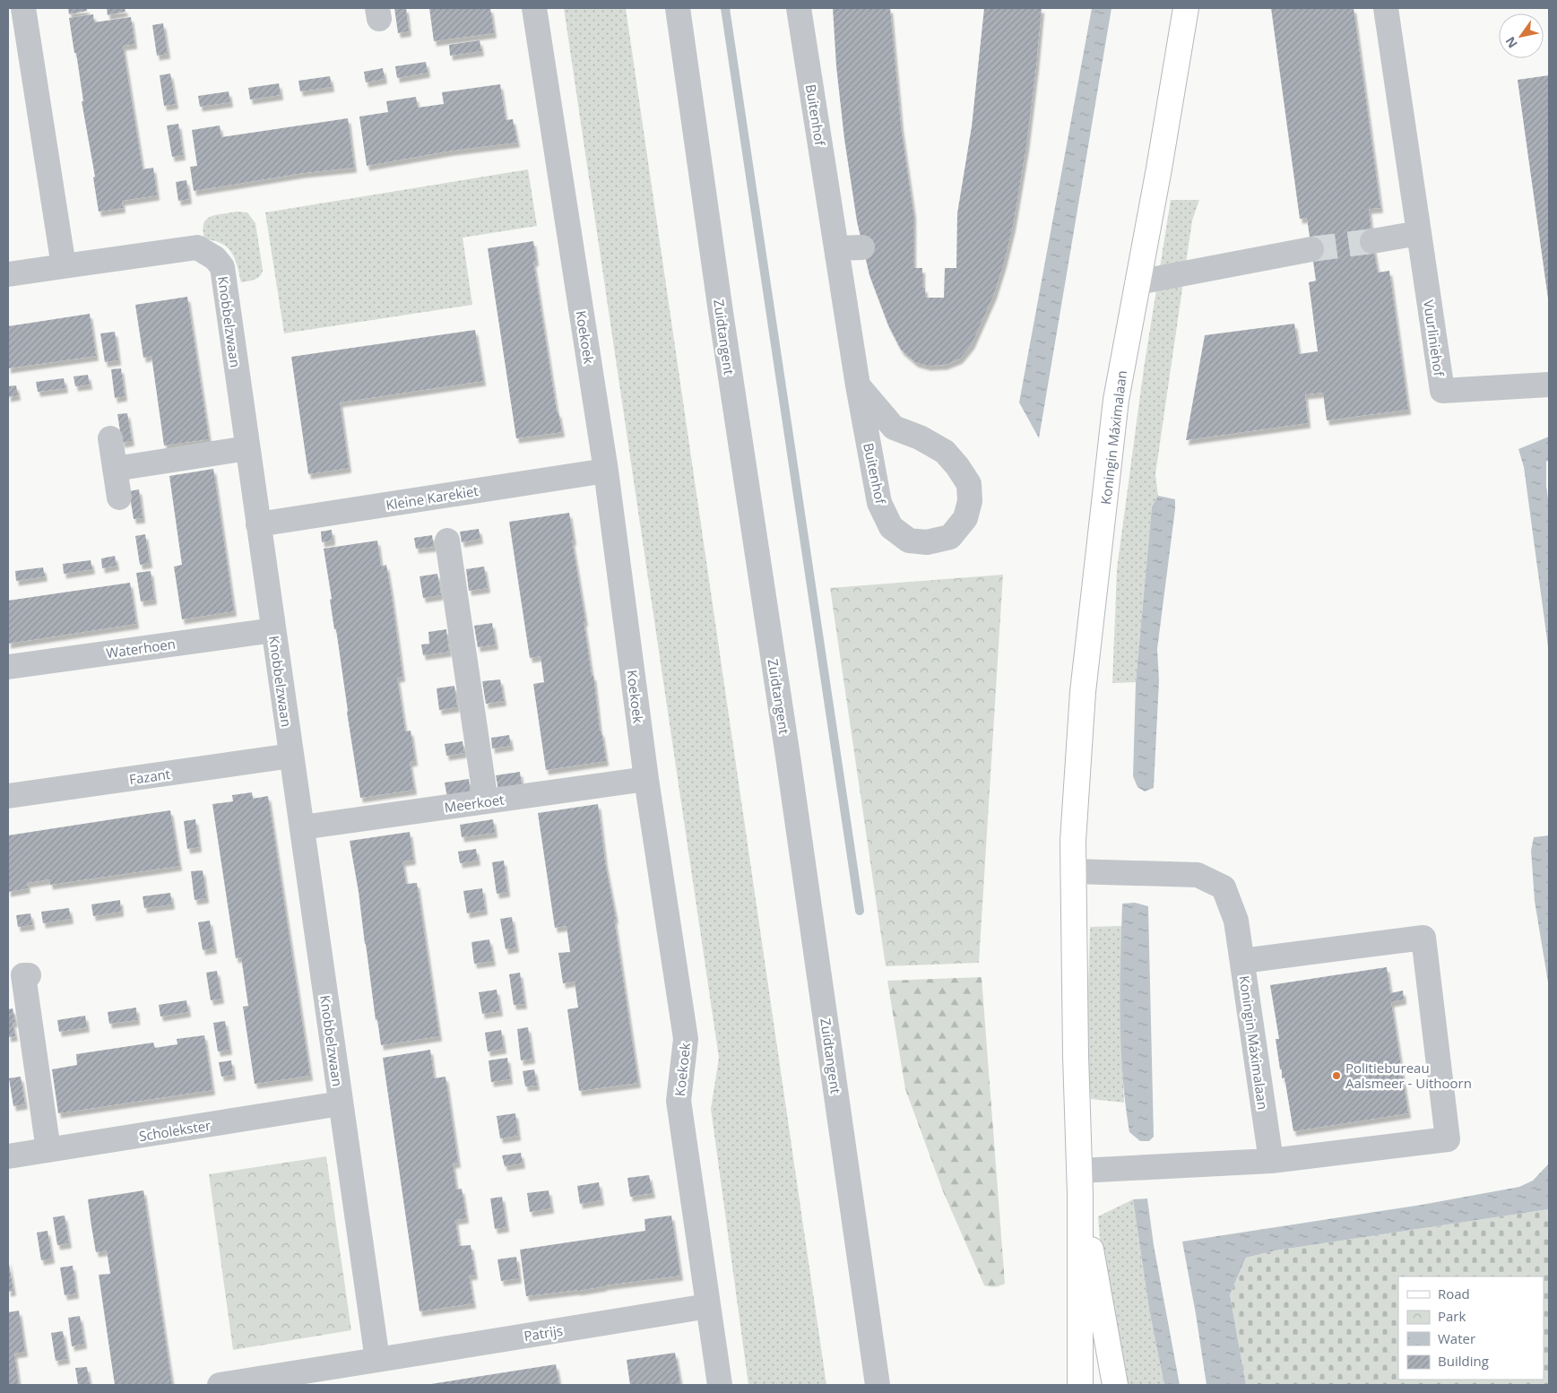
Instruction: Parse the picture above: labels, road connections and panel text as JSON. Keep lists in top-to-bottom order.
{
  "streets": {
    "main road": ["Koningin Máximalaan"],
    "street": [
      "Buitenhof",
      "Knobbelzwaan",
      "Koekoek",
      "Zuidtangent",
      "Vuurliniehof",
      "Kleine Karekiet",
      "Waterhoen",
      "Fazant",
      "Meerkoet",
      "Scholekster",
      "Patrijs"
    ]
  },
  "crossings": [
    ["Knobbelzwaan", "Kleine Karekiet"],
    ["Knobbelzwaan", "Waterhoen"],
    ["Knobbelzwaan", "Fazant"],
    ["Knobbelzwaan", "Meerkoet"],
    ["Knobbelzwaan", "Scholekster"],
    ["Knobbelzwaan", "Patrijs"],
    ["Koekoek", "Kleine Karekiet"],
    ["Koekoek", "Meerkoet"],
    ["Koekoek", "Patrijs"]
  ],
  "places": ["Politiebureau Aalsmeer - Uithoorn"],
  "legend": [
    "Road",
    "Park",
    "Water",
    "Building"
  ],
  "north": "bottom left"
}
